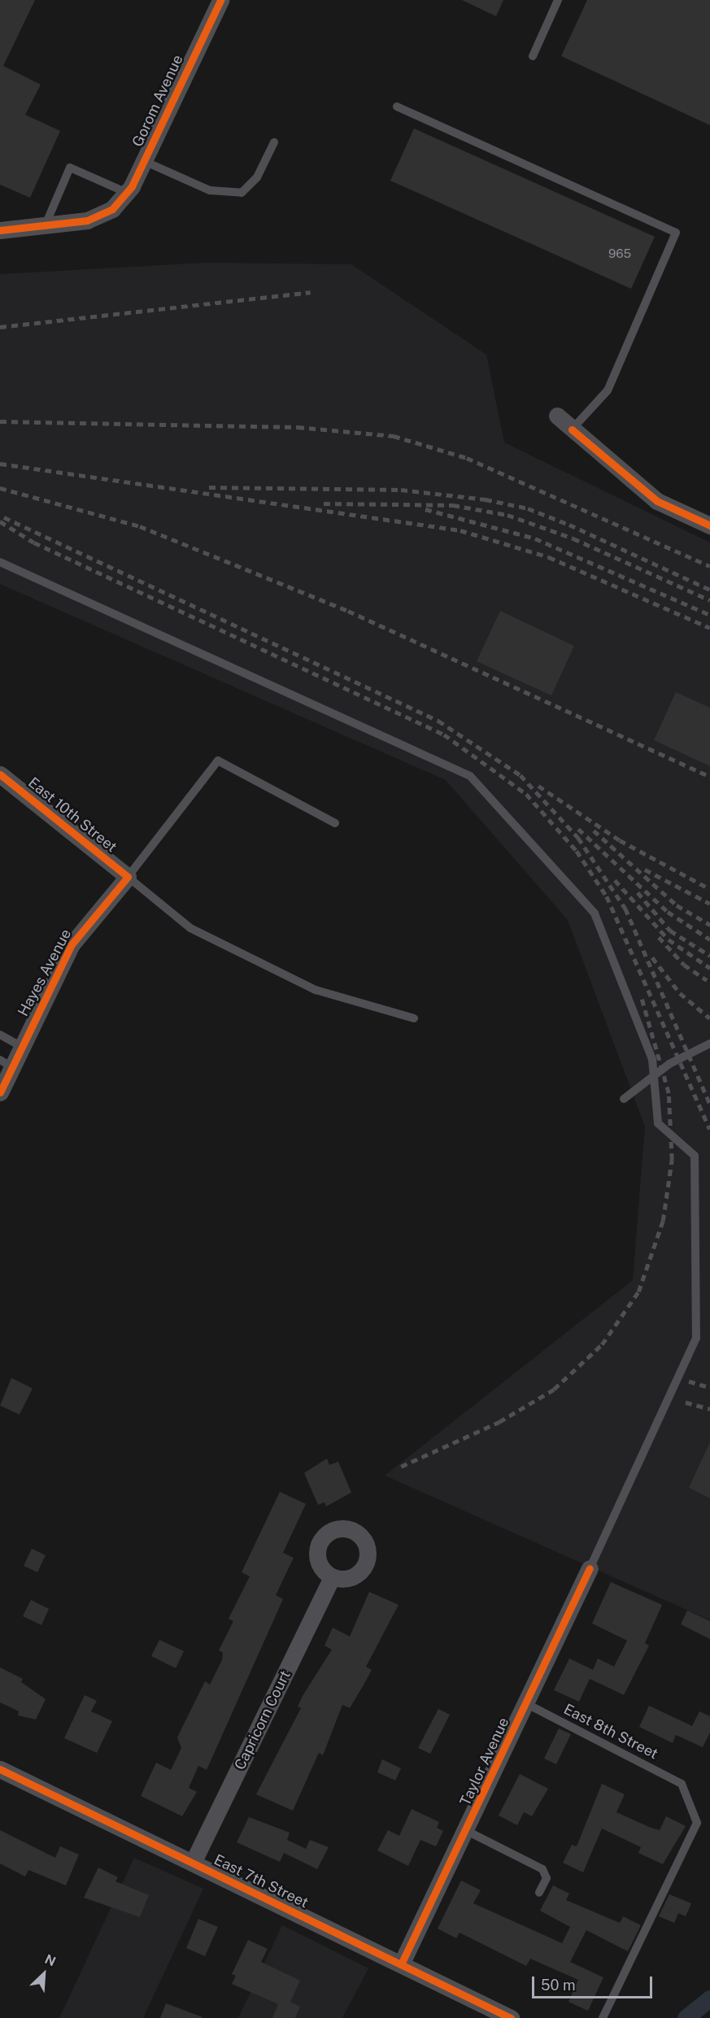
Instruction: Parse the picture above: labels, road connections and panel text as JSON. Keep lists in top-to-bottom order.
{
  "streets": {
    "street": [
      "Gorom Avenue",
      "East 10th Street",
      "Hayes Avenue",
      "Capricorn Court",
      "Taylor Avenue",
      "East 7th Street"
    ],
    "lane": ["East 8th Street"]
  },
  "crossings": [
    ["East 10th Street", "Hayes Avenue"],
    ["Capricorn Court", "East 7th Street"],
    ["East 8th Street", "Taylor Avenue"],
    ["Taylor Avenue", "East 7th Street"]
  ],
  "house_numbers": ["965"],
  "scale_bar": "50 m",
  "north": "top right"
}
